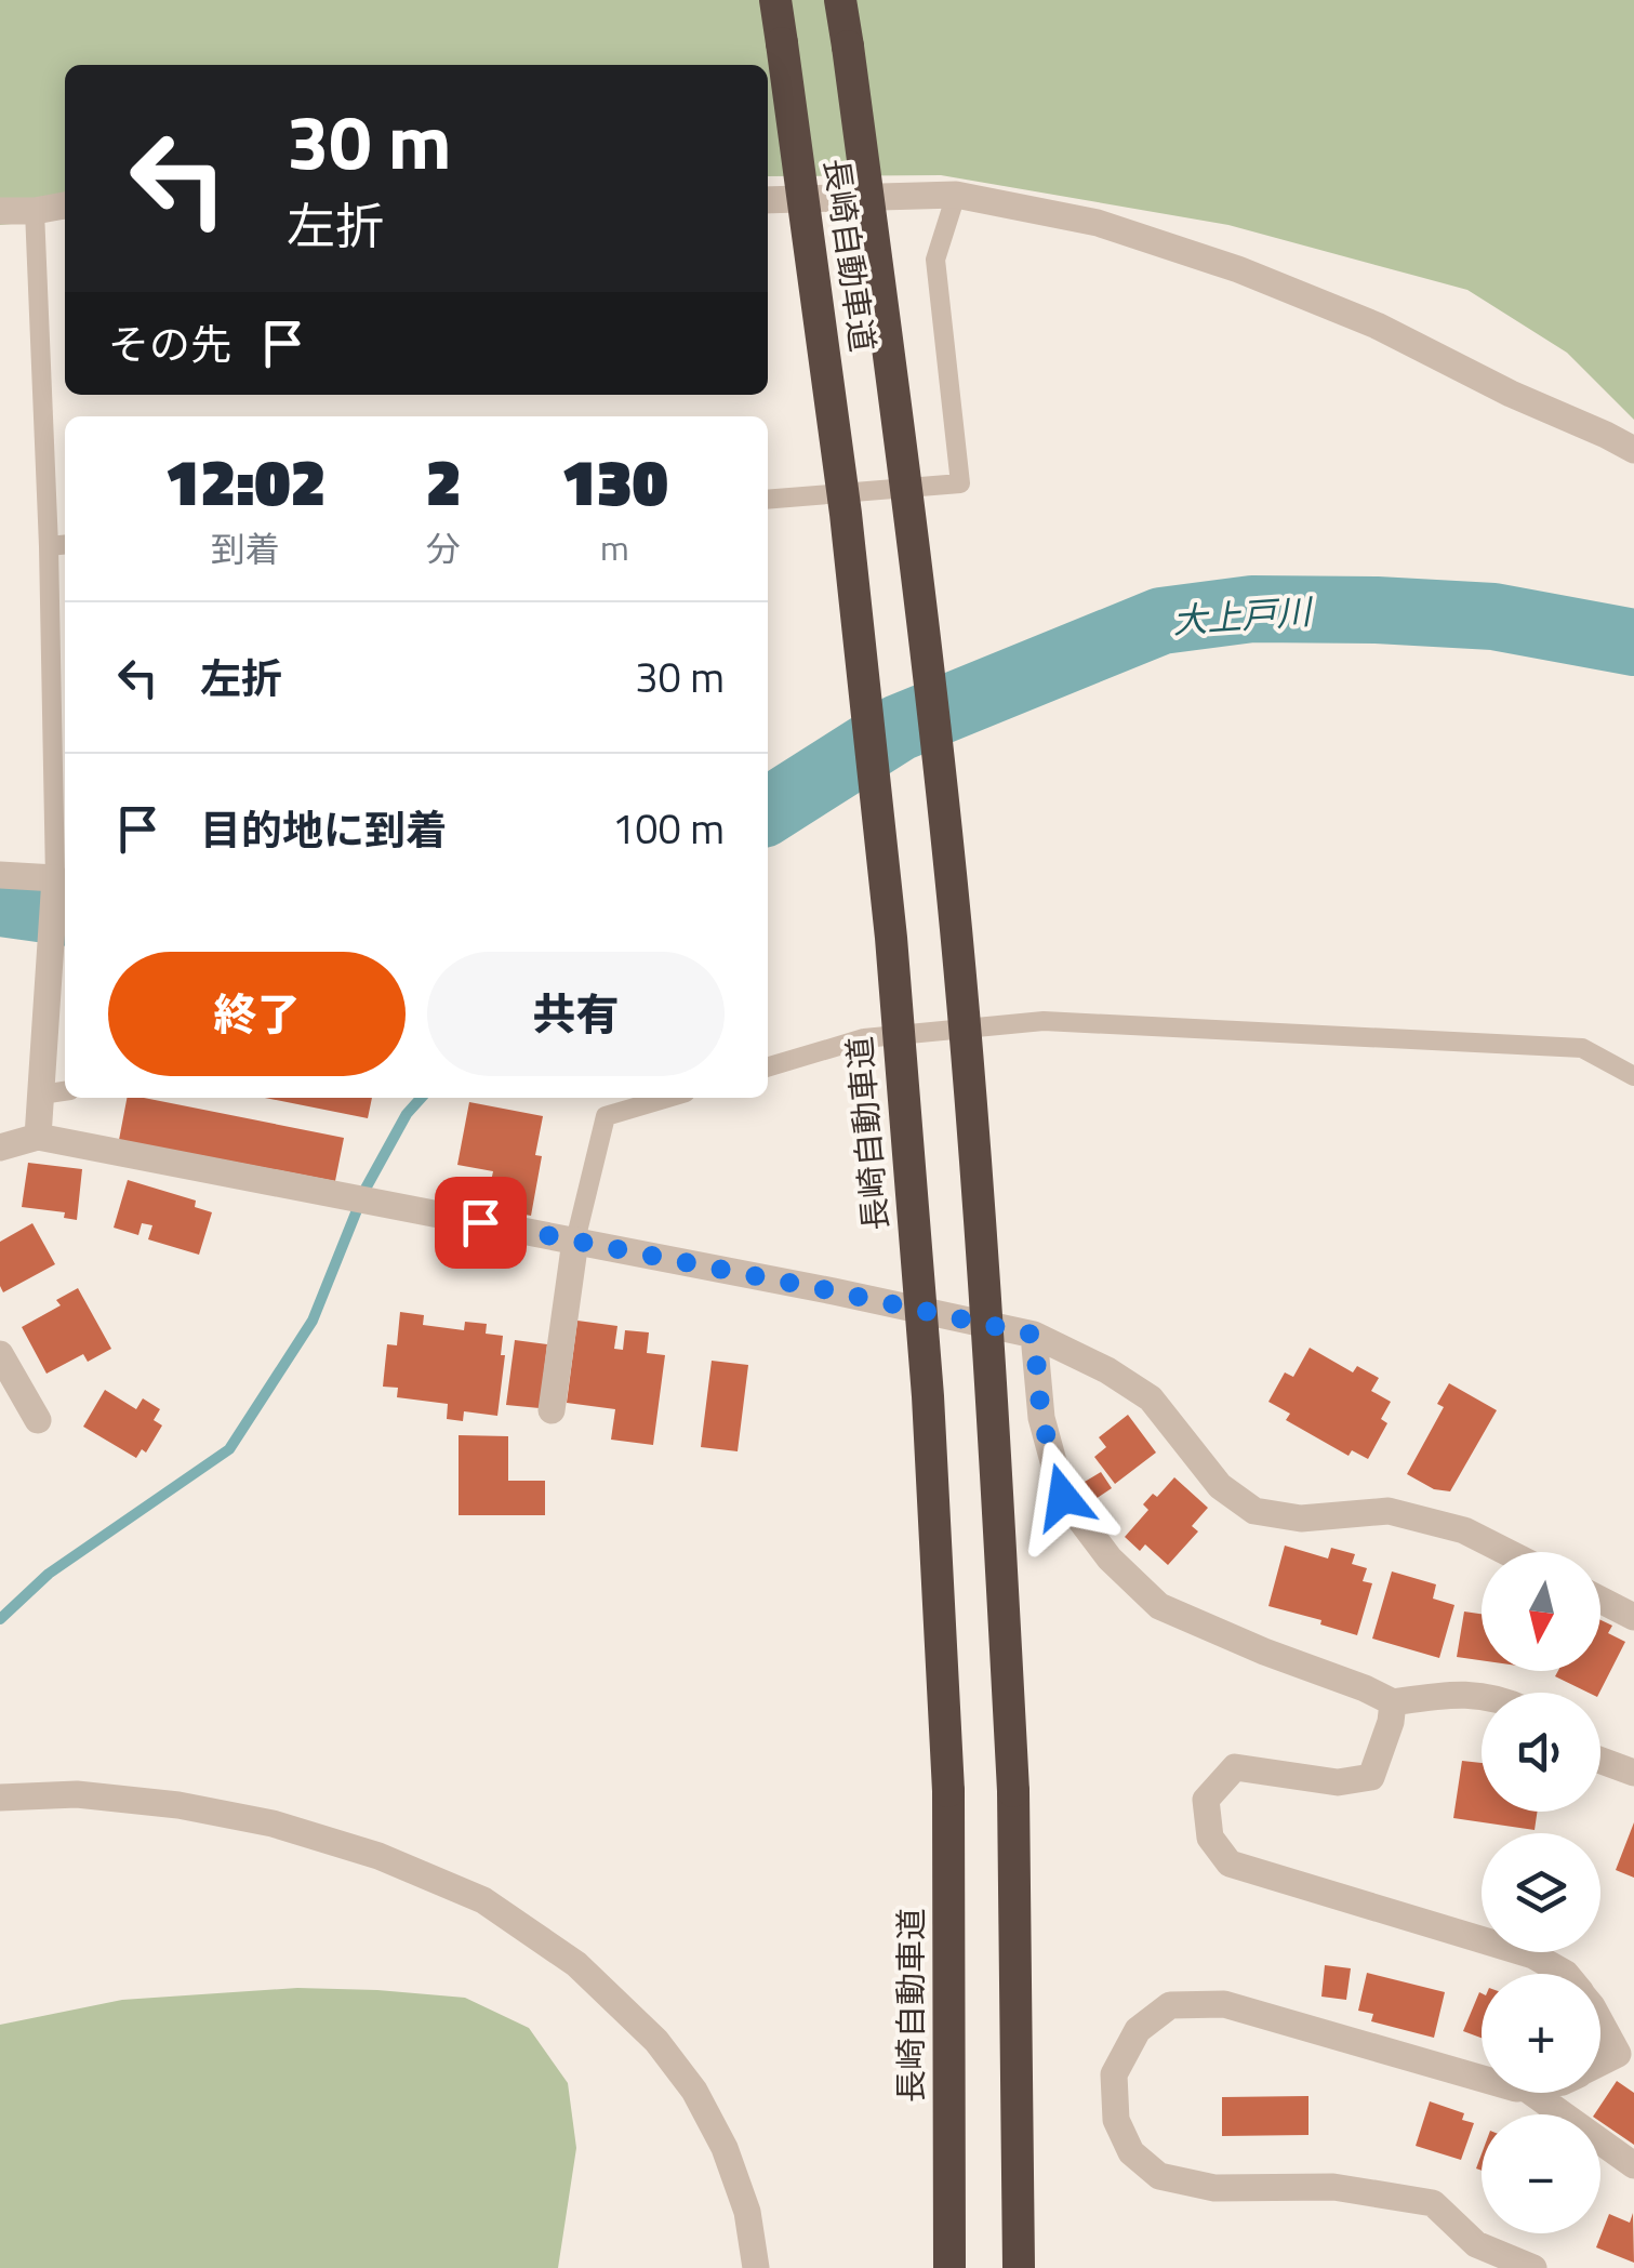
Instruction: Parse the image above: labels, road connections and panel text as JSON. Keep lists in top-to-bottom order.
{
  "streets": {
    "highway": ["長崎自動車道"]
  },
  "water": ["大上戸川"],
  "north": "bottom",
  "page": {
    "turn": ["30 m", "左折"],
    "then": "その先",
    "eta": [
      "12:02",
      "到着",
      "2",
      "分",
      "130",
      "m"
    ],
    "list": [
      {
        "name": "左折",
        "value": "30 m"
      },
      {
        "name": "目的地に到着",
        "value": "100 m"
      }
    ],
    "buttons": ["終了", "共有"],
    "map_buttons": ["+", "−"]
  }
}
